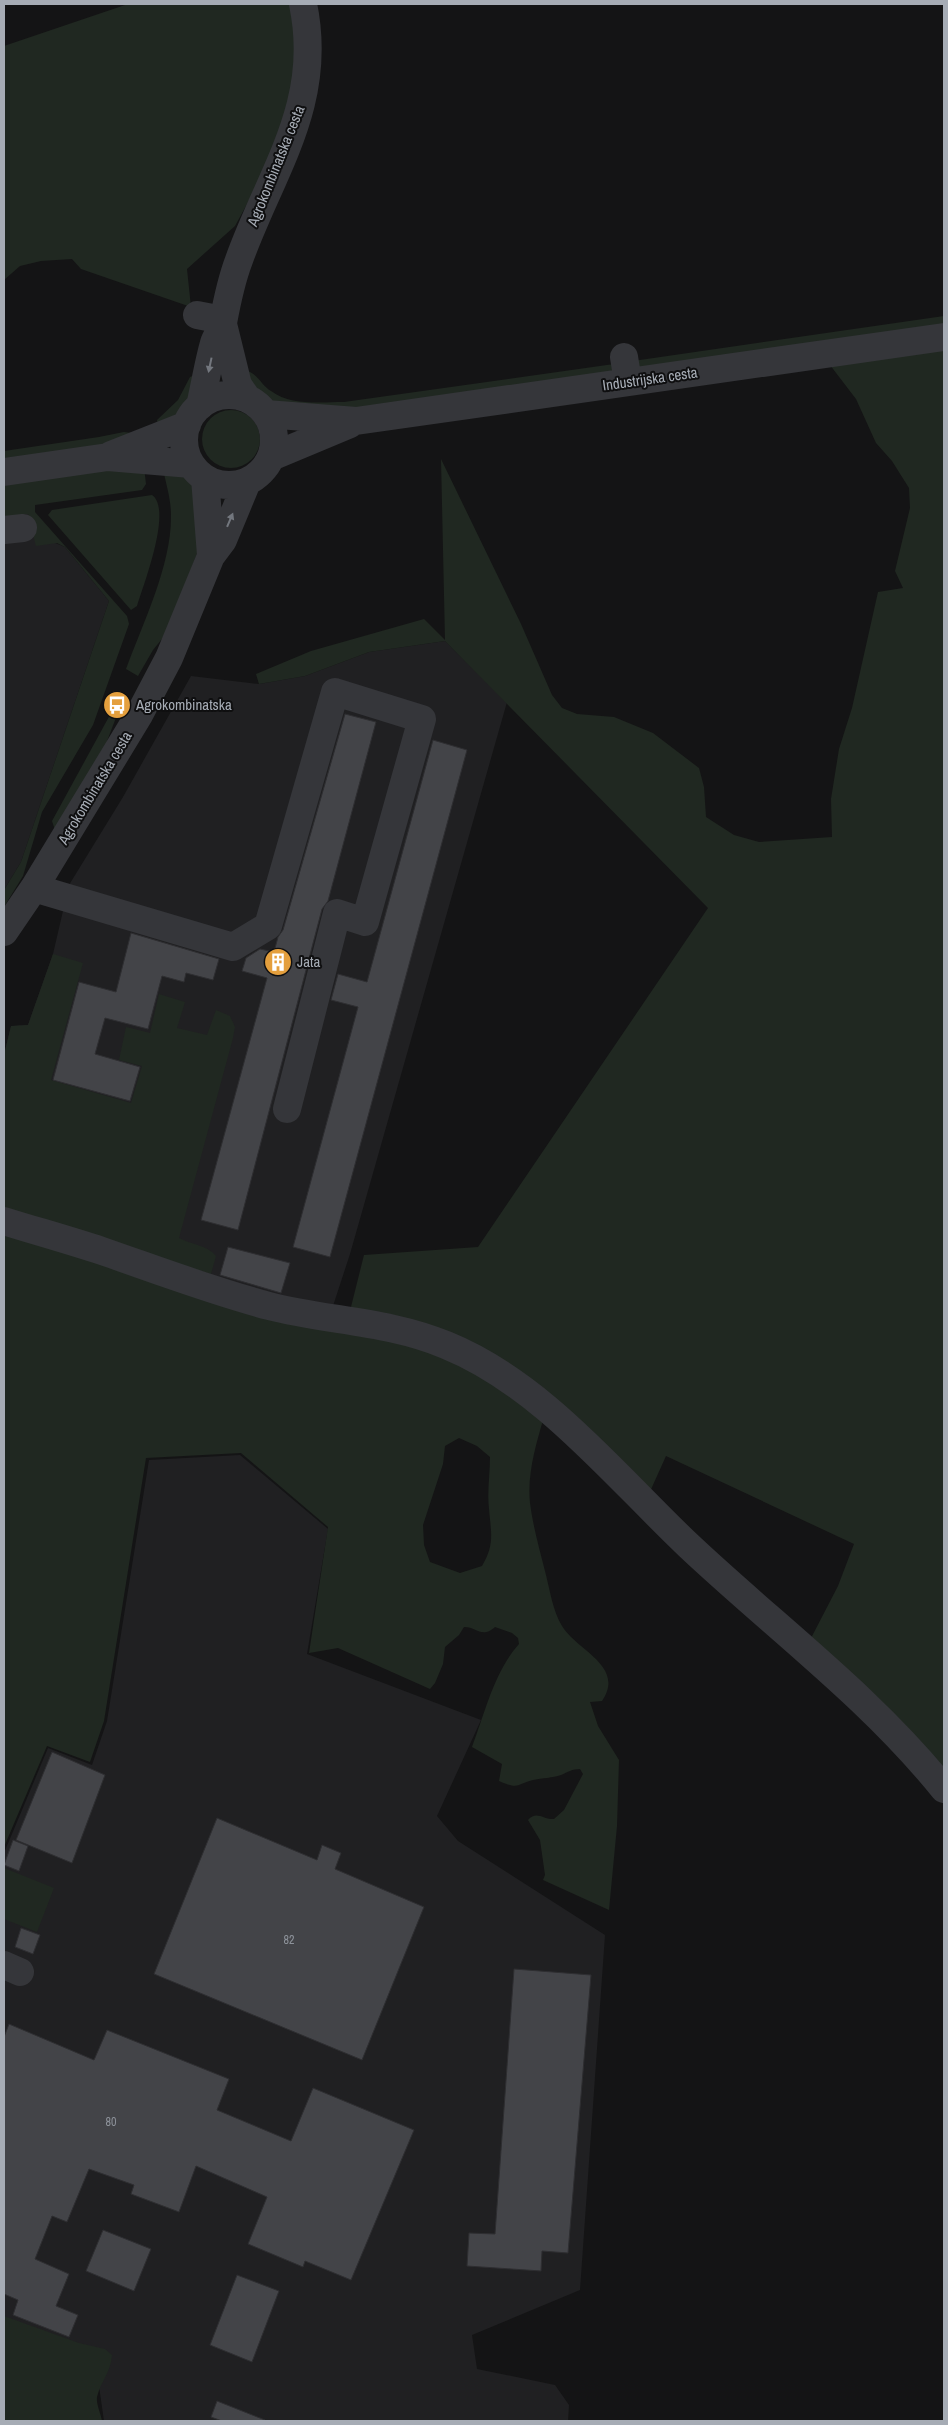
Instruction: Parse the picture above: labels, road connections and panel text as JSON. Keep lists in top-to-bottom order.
{
  "streets": {
    "street": ["Agrokombinatska cesta", "Industrijska cesta"]
  },
  "crossings": [
    ["Agrokombinatska cesta", "Industrijska cesta"]
  ],
  "places": {
    "bus stop": ["Agrokombinatska"],
    "building": ["Jata"]
  },
  "house_numbers": ["82", "80"]
}
